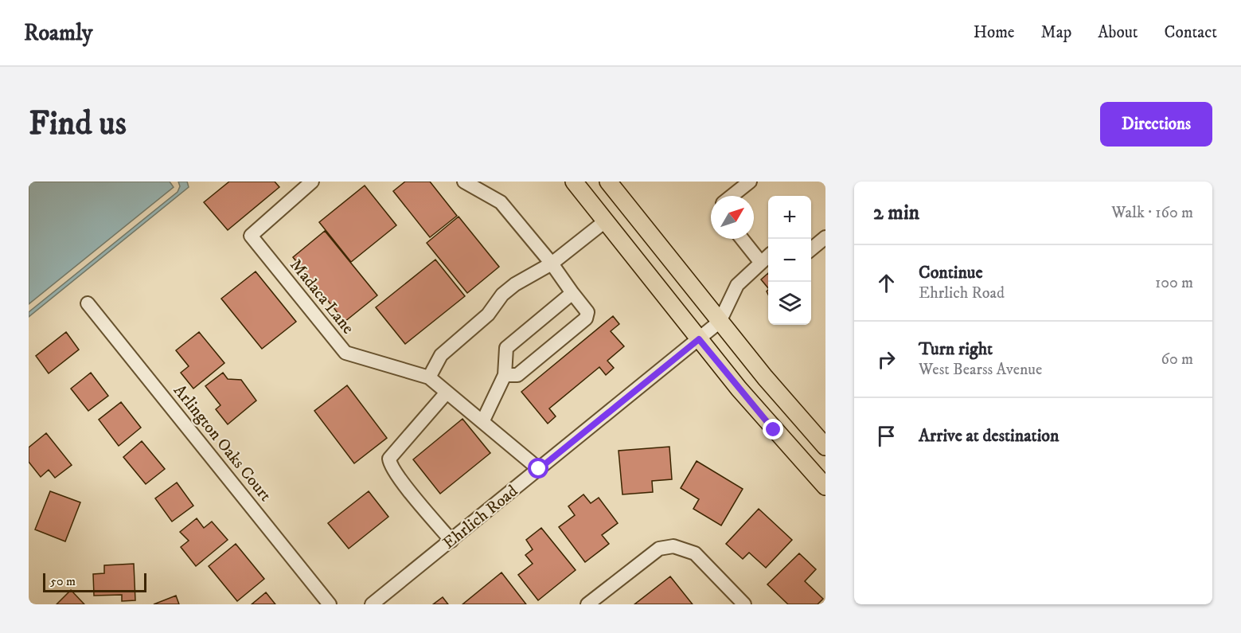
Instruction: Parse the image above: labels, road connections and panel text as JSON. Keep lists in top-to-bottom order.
{
  "streets": {
    "street": ["Madaca Lane", "Arlington Oaks Court", "Ehrlich Road"]
  },
  "crossings": [
    ["Madaca Lane", "Ehrlich Road"]
  ],
  "scale_bar": "50 m",
  "north": "top right",
  "page": {
    "header": "Roamly",
    "nav": [
      "Home",
      "Map",
      "About",
      "Contact"
    ],
    "buttons": "Directions",
    "title": "Find us",
    "heading": ["2 min", "Walk · 160 m"],
    "map_buttons": ["+", "−"],
    "list": [
      ["Continue", "Ehrlich Road", "100 m"],
      ["Turn right", "West Bearss Avenue", "60 m"],
      "Arrive at destination"
    ],
    "scale": "50 m"
  }
}
